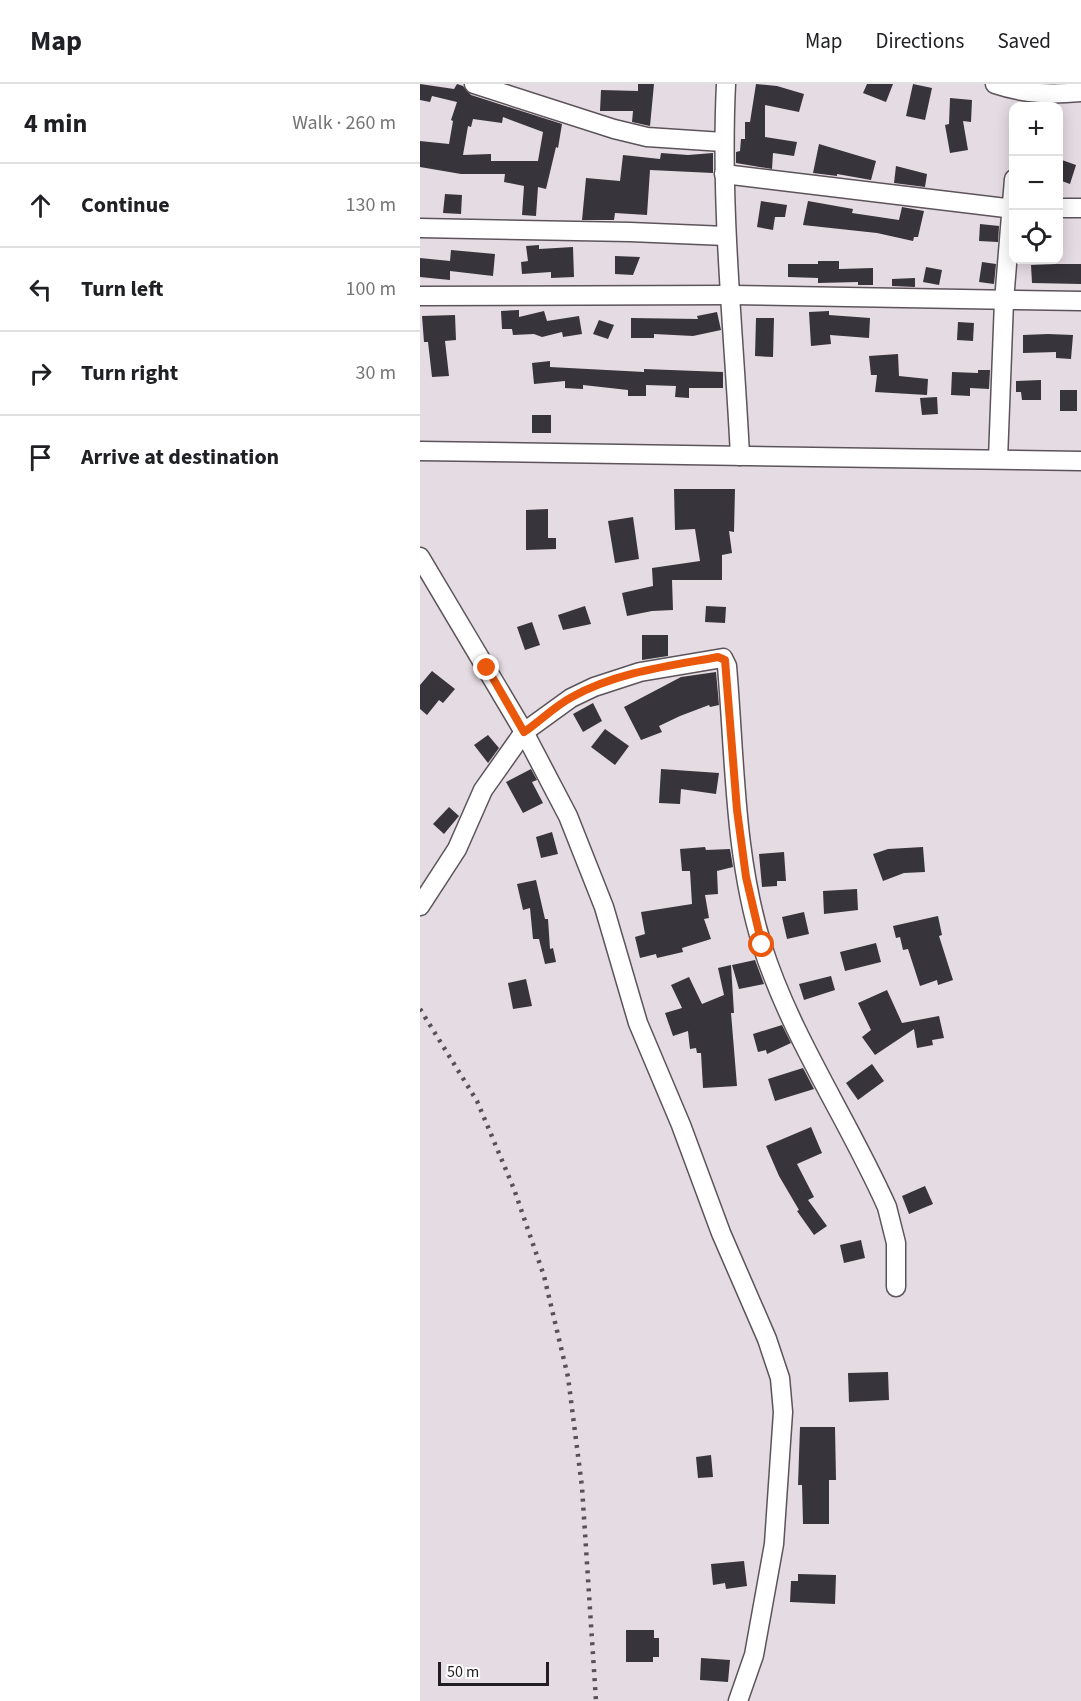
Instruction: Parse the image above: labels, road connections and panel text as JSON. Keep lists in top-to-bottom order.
{
  "scale_bar": "50 m",
  "page": {
    "header": "Map",
    "nav": ["Map", "Directions", "Saved"],
    "heading": ["4 min", "Walk · 260 m"],
    "map_buttons": ["+", "−"],
    "list": [
      ["Continue", "130 m"],
      ["Turn left", "100 m"],
      ["Turn right", "30 m"],
      "Arrive at destination"
    ],
    "scale": "50 m"
  }
}
